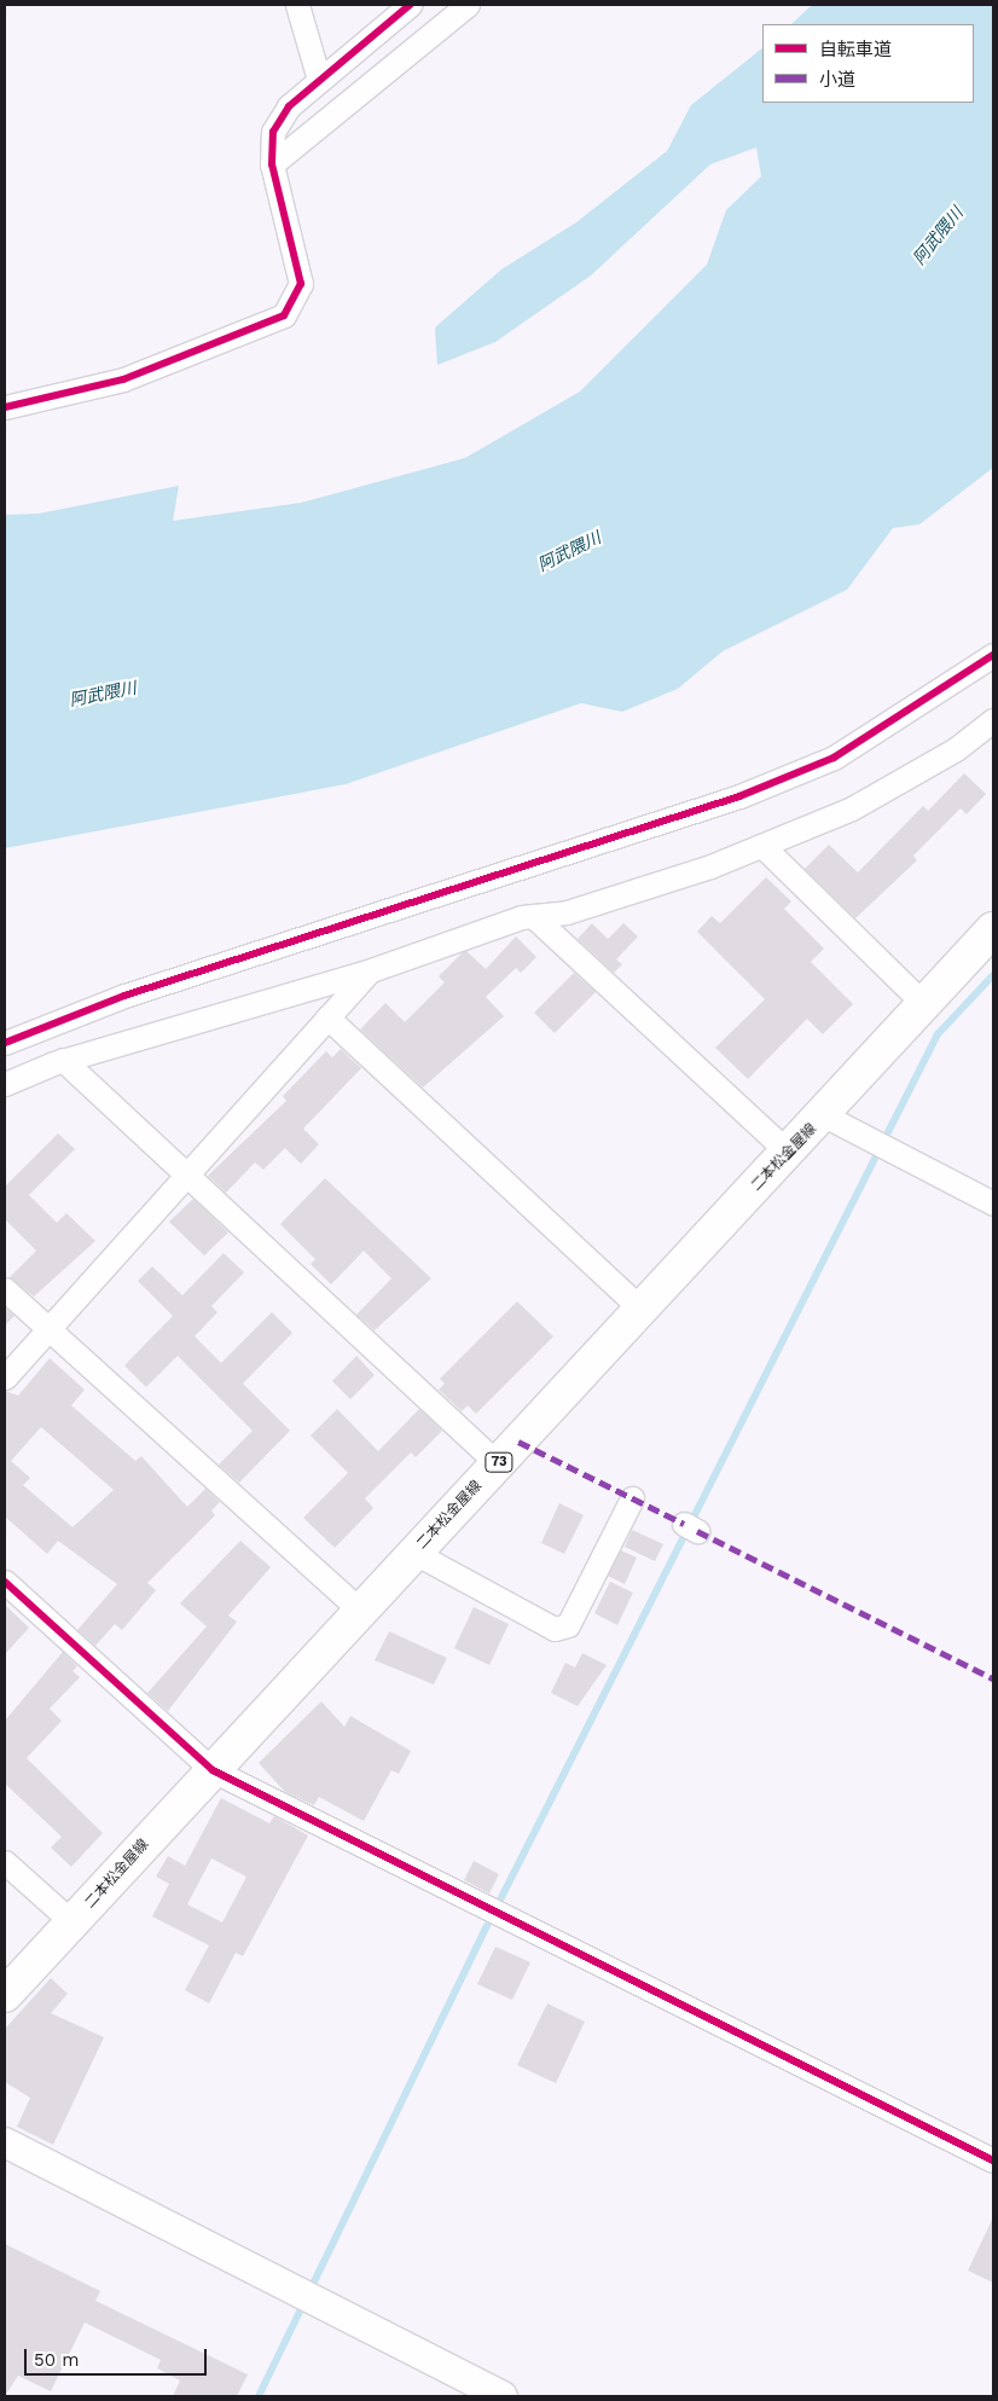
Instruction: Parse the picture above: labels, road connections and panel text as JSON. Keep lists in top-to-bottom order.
{
  "streets": {
    "main road": ["二本松金屋線", "73"]
  },
  "water": ["阿武隈川"],
  "legend": ["自転車道", "小道"],
  "scale_bar": "50 m"
}
